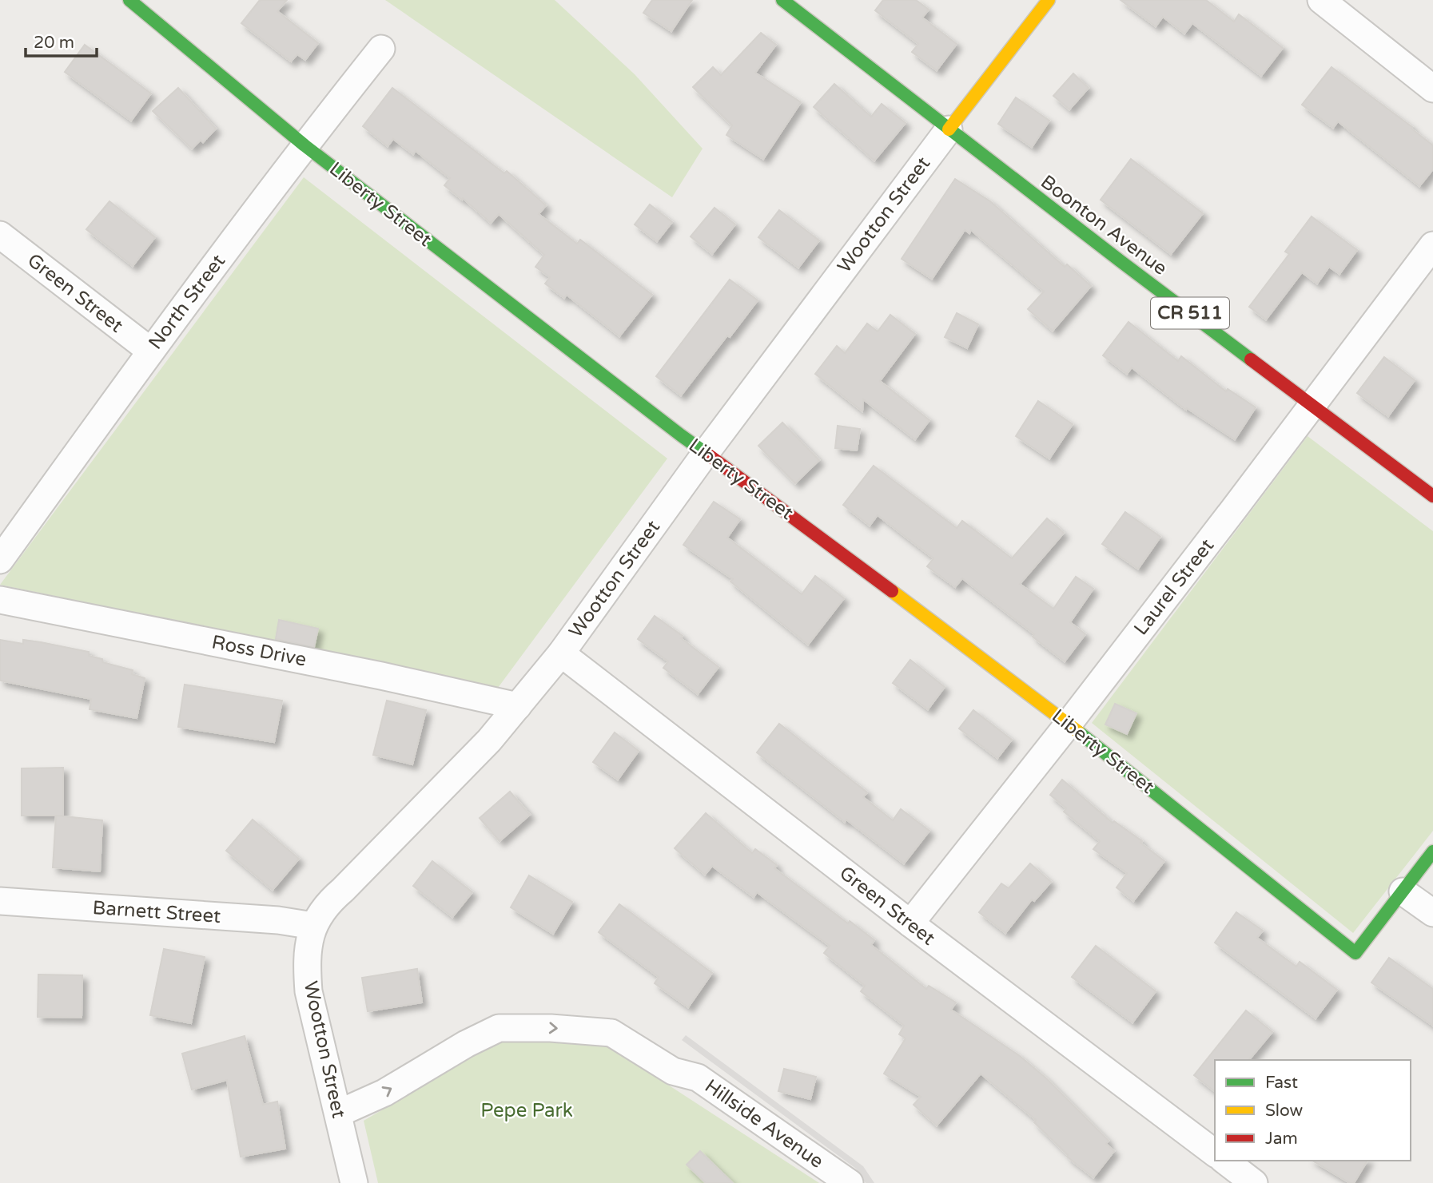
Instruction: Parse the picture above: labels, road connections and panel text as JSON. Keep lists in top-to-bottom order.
{
  "streets": {
    "street": [
      "Liberty Street",
      "Wootton Street",
      "Boonton Avenue",
      "Green Street",
      "North Street",
      "CR 511",
      "Laurel Street",
      "Ross Drive",
      "Barnett Street",
      "Hillside Avenue"
    ]
  },
  "crossings": [
    ["Liberty Street", "Wootton Street"],
    ["Liberty Street", "North Street"],
    ["Liberty Street", "Laurel Street"],
    ["Wootton Street", "Boonton Avenue"],
    ["Wootton Street", "Green Street"],
    ["Wootton Street", "Ross Drive"],
    ["Wootton Street", "Barnett Street"],
    ["Wootton Street", "Hillside Avenue"],
    ["Boonton Avenue", "Laurel Street"],
    ["Green Street", "North Street"],
    ["Green Street", "Laurel Street"]
  ],
  "one_way": ["Hillside Avenue"],
  "parks": ["Pepe Park"],
  "legend": ["Fast", "Slow", "Jam"],
  "scale_bar": "20 m"
}
